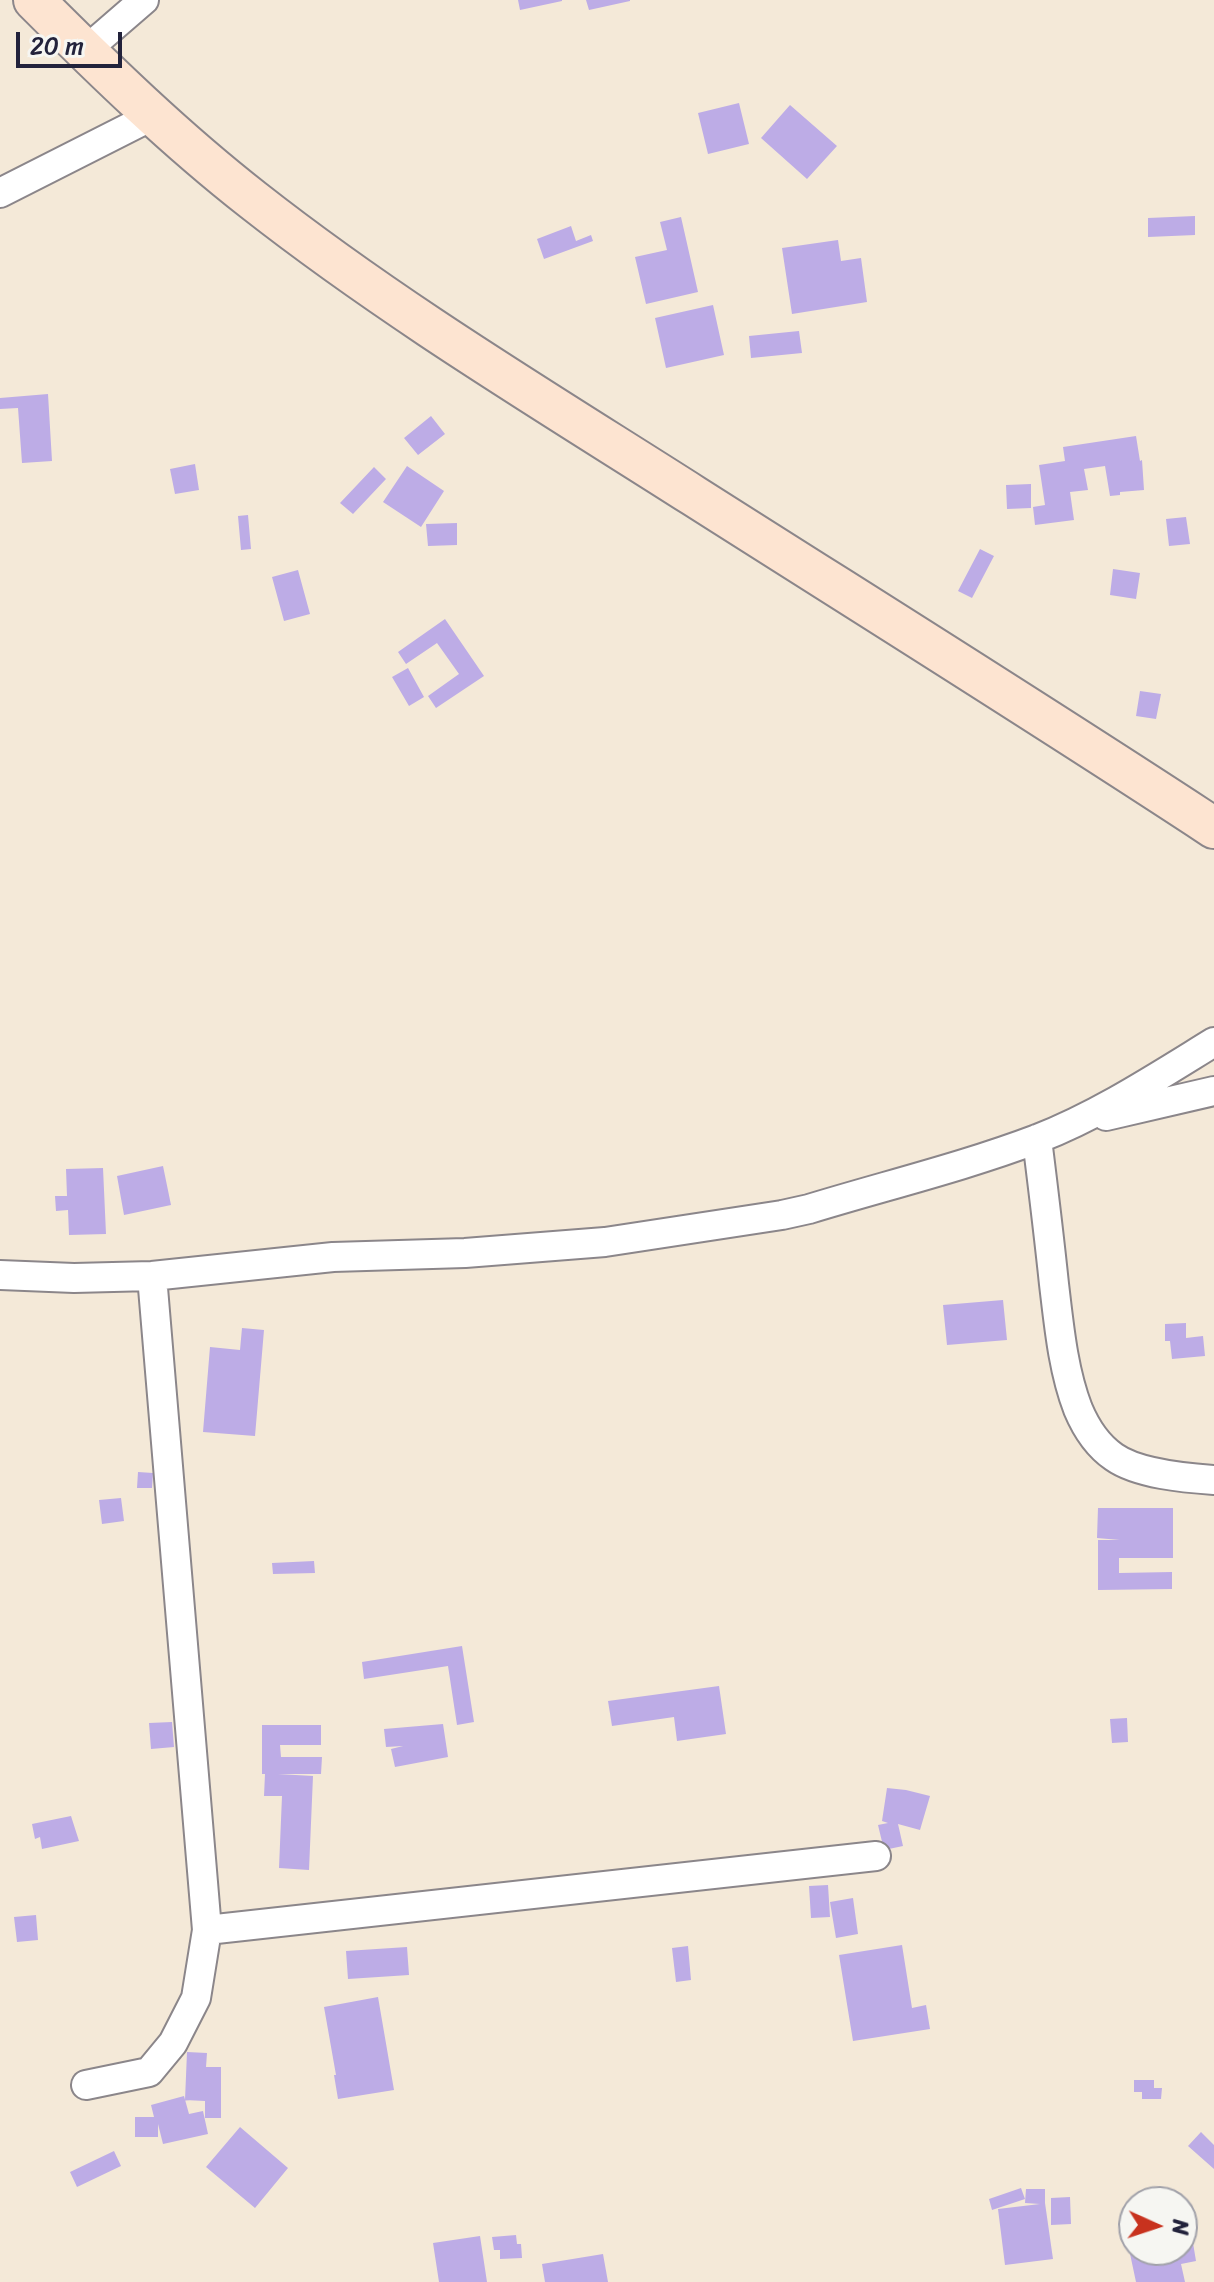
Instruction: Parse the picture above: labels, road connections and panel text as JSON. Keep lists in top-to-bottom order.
{
  "scale_bar": "20 m",
  "north": "right"
}
